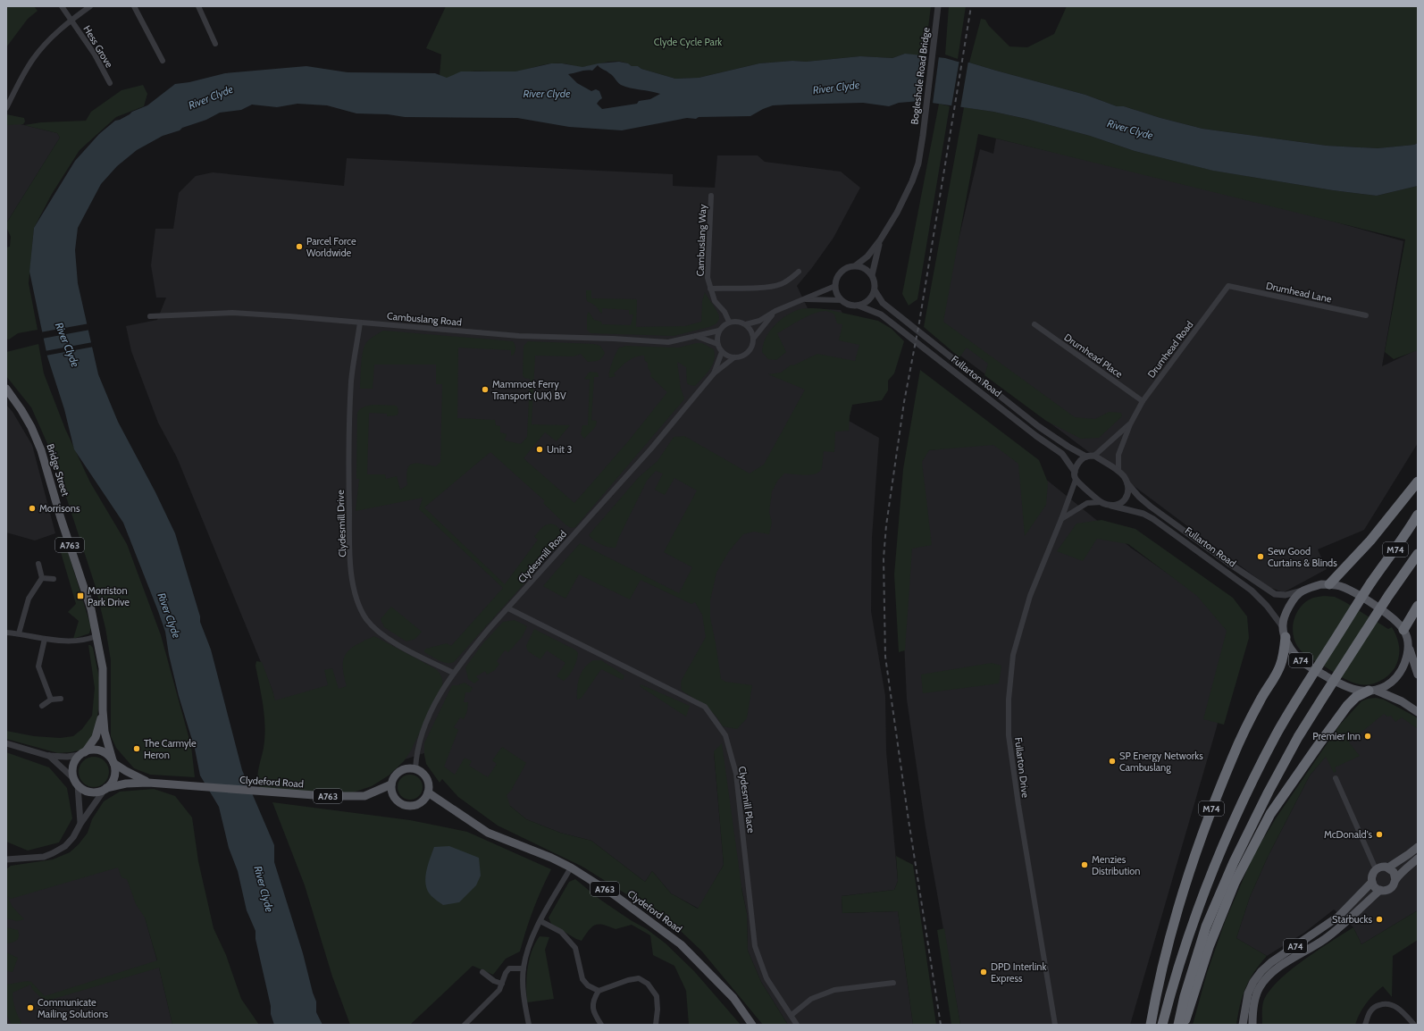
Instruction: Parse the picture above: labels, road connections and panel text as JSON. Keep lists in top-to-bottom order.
{
  "streets": {
    "highway": ["M74"],
    "main road": [
      "Fullarton Road",
      "Bridge Street",
      "A763",
      "A74",
      "Clydeford Road"
    ],
    "street": [
      "Hess Grove",
      "Bogleshole Road Bridge",
      "Cambuslang Way",
      "Drumhead Lane",
      "Cambuslang Road",
      "Drumhead Road",
      "Drumhead Place",
      "Clydesmill Drive",
      "Clydesmill Road",
      "Fullarton Drive",
      "Clydesmill Place"
    ]
  },
  "crossings": [
    ["Cambuslang Way", "Cambuslang Road"],
    ["Cambuslang Way", "Clydesmill Road"],
    ["Drumhead Lane", "Drumhead Road"],
    ["Cambuslang Road", "Clydesmill Drive"],
    ["Cambuslang Road", "Clydesmill Road"],
    ["Drumhead Road", "Drumhead Place"],
    ["Fullarton Road", "M74"],
    ["Fullarton Road", "Fullarton Drive"],
    ["Bridge Street", "Clydeford Road"],
    ["Clydesmill Drive", "Clydesmill Road"],
    ["Clydesmill Road", "Clydeford Road"],
    ["Clydesmill Road", "Clydesmill Place"]
  ],
  "water": ["River Clyde"],
  "parks": ["Clyde Cycle Park"],
  "places": {
    "other": [
      "Parcel Force Worldwide",
      "Mammoet Ferry Transport (UK) BV",
      "Unit 3",
      "Morrisons",
      "Sew Good Curtains & Blinds",
      "Premier Inn",
      "The Carmyle Heron",
      "SP Energy Networks Cambuslang",
      "McDonald's",
      "Menzies Distribution",
      "Starbucks",
      "DPD Interlink Express",
      "Communicate Mailing Solutions"
    ],
    "transit": ["Morriston Park Drive"]
  }
}
